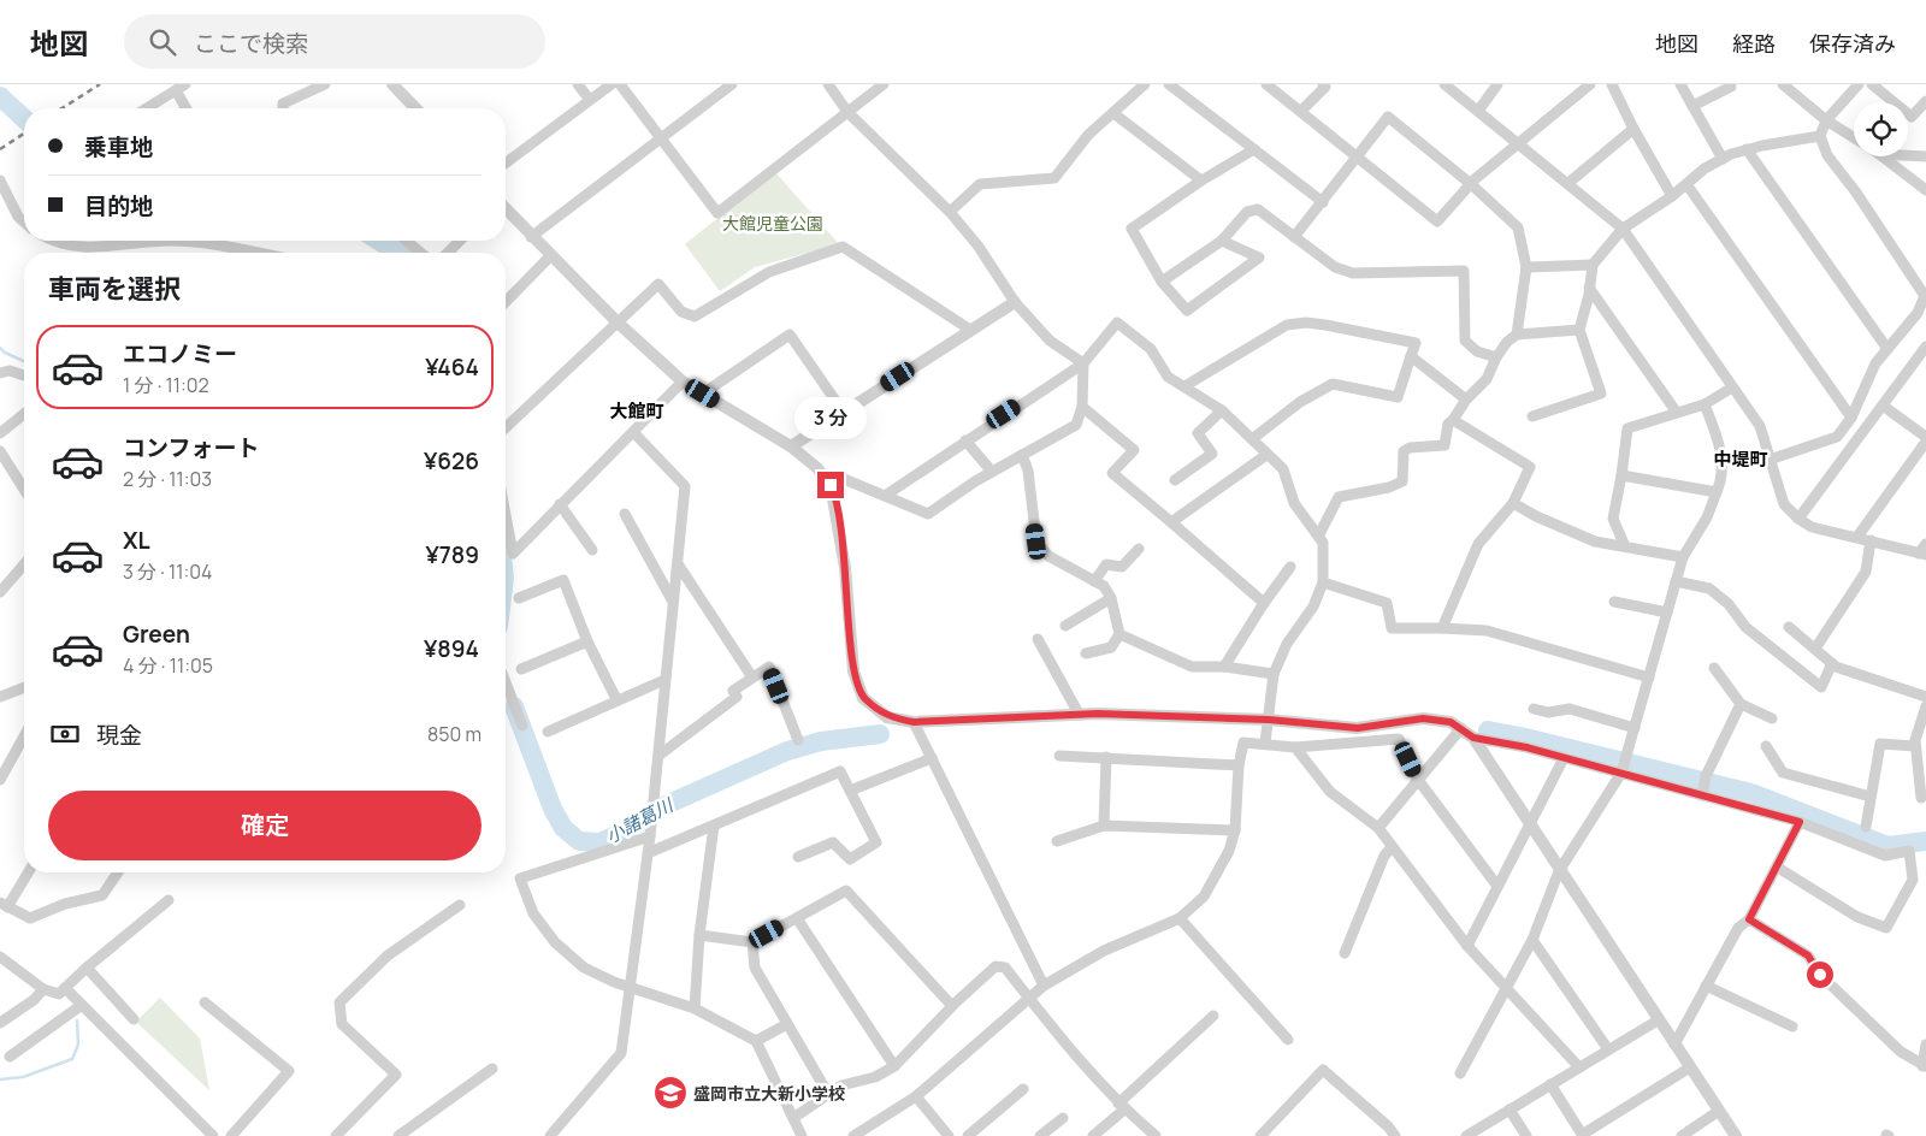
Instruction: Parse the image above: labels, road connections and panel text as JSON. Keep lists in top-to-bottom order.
{
  "districts": ["大館町", "中堤町"],
  "water": ["小諸葛川"],
  "parks": ["大館児童公園"],
  "places": {
    "school or university": ["盛岡市立大新小学校"]
  },
  "page": {
    "header": "地図",
    "search": "ここで検索",
    "nav": ["地図", "経路", "保存済み"],
    "banner": ["乗車地", "目的地"],
    "heading": "車両を選択",
    "list": [
      {
        "name": "エコノミー",
        "note": "1 分 · 11:02",
        "value": "¥464"
      },
      {
        "name": "コンフォート",
        "note": "2 分 · 11:03",
        "value": "¥626"
      },
      {
        "name": "XL",
        "note": "3 分 · 11:04",
        "value": "¥789"
      },
      {
        "name": "Green",
        "note": "4 分 · 11:05",
        "value": "¥894"
      }
    ],
    "bubble": "3 分",
    "pay": ["現金", "850 m"],
    "buttons": "確定"
  }
}
